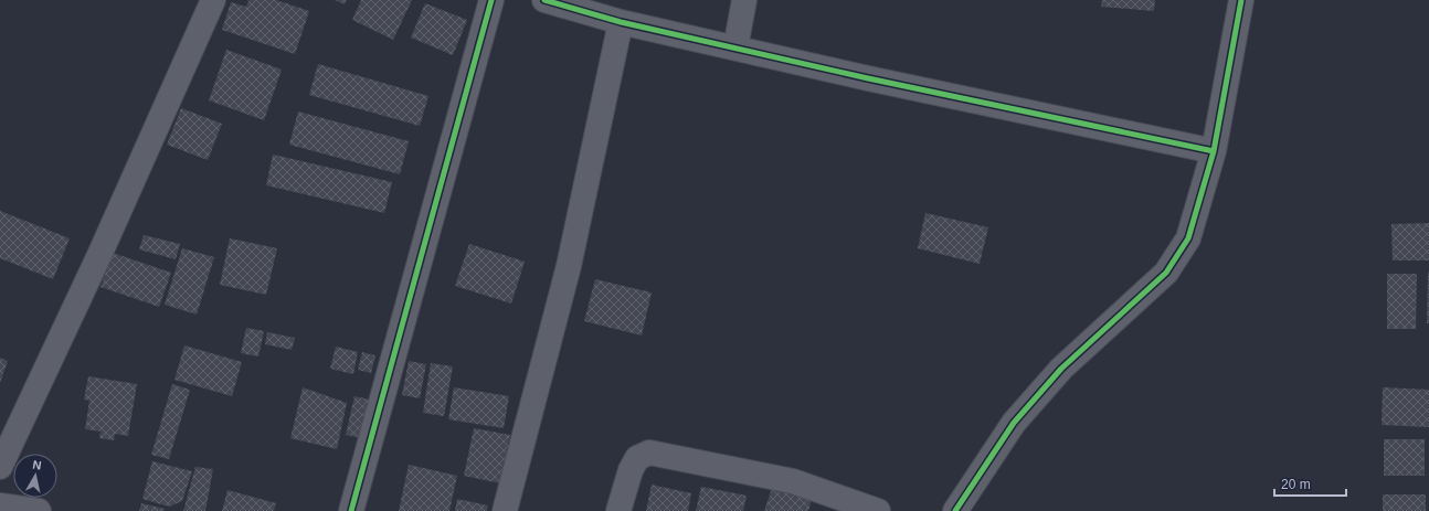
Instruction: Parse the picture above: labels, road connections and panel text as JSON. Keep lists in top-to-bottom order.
{
  "scale_bar": "20 m",
  "north": "top"
}
